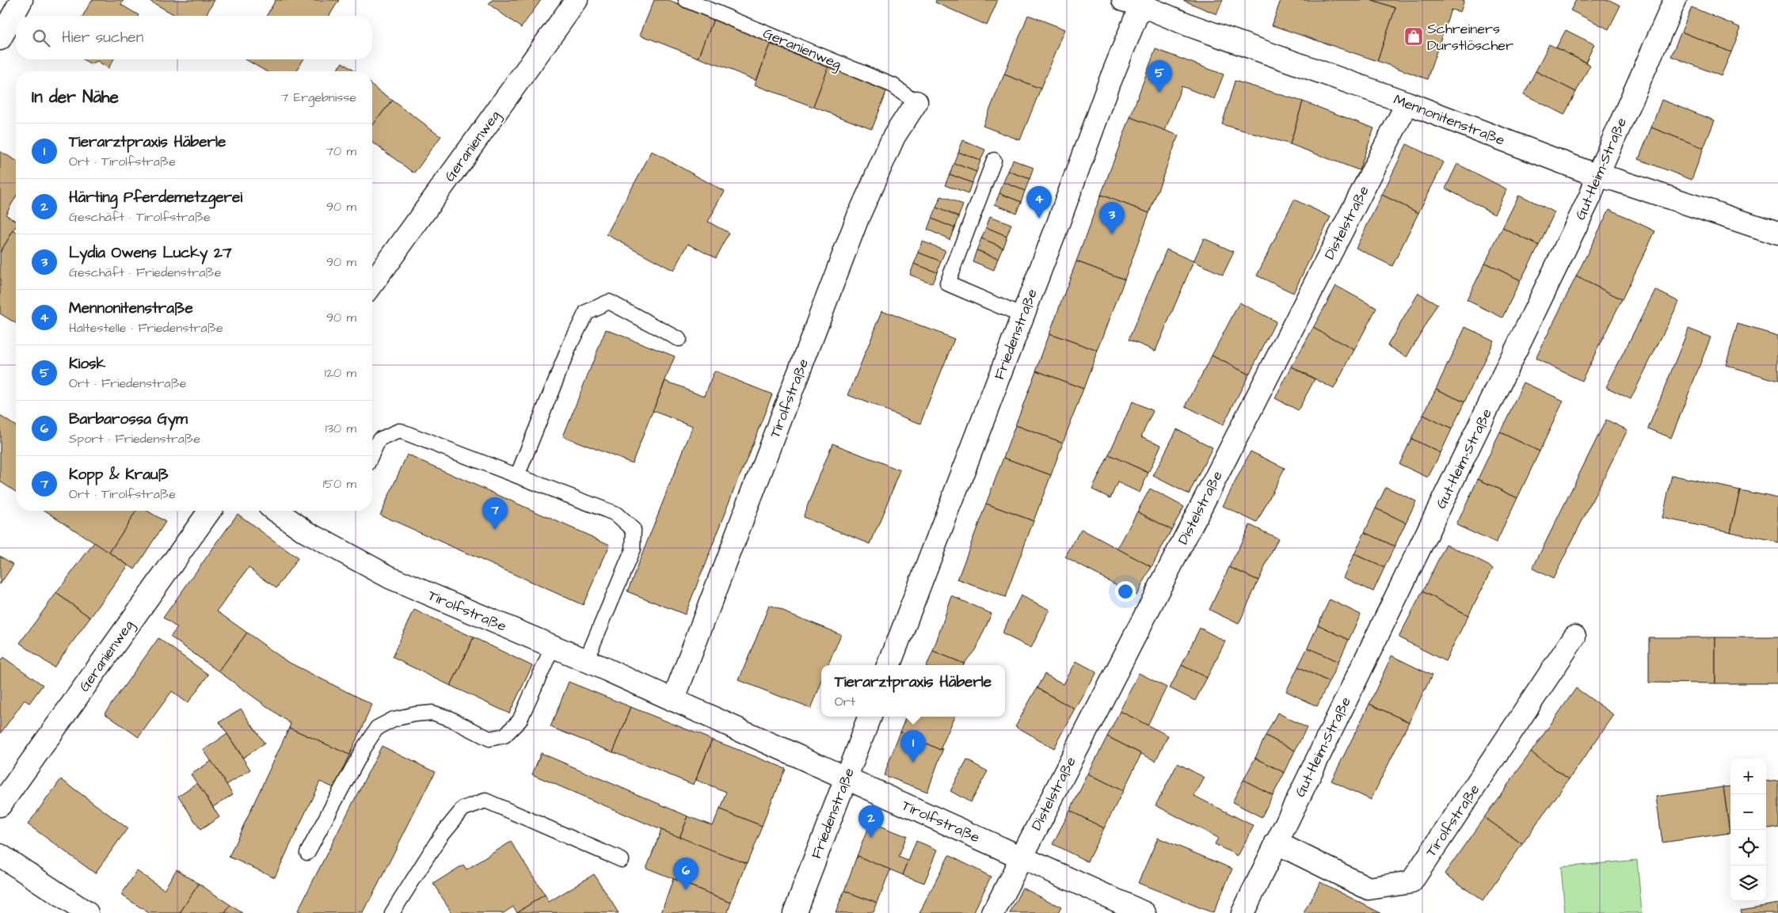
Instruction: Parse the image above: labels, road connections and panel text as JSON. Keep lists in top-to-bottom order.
{
  "streets": {
    "street": [
      "Geranienweg",
      "Mennonitenstraße",
      "Gut-Heim-Straße",
      "Distelstraße",
      "Friedenstraße",
      "Tirolfstraße"
    ]
  },
  "crossings": [
    ["Geranienweg", "Tirolfstraße"],
    ["Mennonitenstraße", "Gut-Heim-Straße"],
    ["Mennonitenstraße", "Distelstraße"],
    ["Mennonitenstraße", "Friedenstraße"],
    ["Gut-Heim-Straße", "Tirolfstraße"],
    ["Distelstraße", "Tirolfstraße"],
    ["Friedenstraße", "Tirolfstraße"]
  ],
  "places": {
    "shop": ["Schreiners Durstlöscher"]
  },
  "page": {
    "search": "Hier suchen",
    "pins": [
      "5",
      "4",
      "3",
      "7",
      "1",
      "2",
      "6"
    ],
    "heading": ["In der Nähe", "7 Ergebnisse"],
    "list": [
      {
        "mark": "1",
        "name": "Tierarztpraxis Häberle",
        "note": "Ort · Tirolfstraße",
        "value": "70 m"
      },
      {
        "mark": "2",
        "name": "Härting Pferdemetzgerei",
        "note": "Geschäft · Tirolfstraße",
        "value": "90 m"
      },
      {
        "mark": "3",
        "name": "Lydia Owens Lucky 27",
        "note": "Geschäft · Friedenstraße",
        "value": "90 m"
      },
      {
        "mark": "4",
        "name": "Mennonitenstraße",
        "note": "Haltestelle · Friedenstraße",
        "value": "90 m"
      },
      {
        "mark": "5",
        "name": "Kiosk",
        "note": "Ort · Friedenstraße",
        "value": "120 m"
      },
      {
        "mark": "6",
        "name": "Barbarossa Gym",
        "note": "Sport · Friedenstraße",
        "value": "130 m"
      },
      {
        "mark": "7",
        "name": "Kopp & Krauß",
        "note": "Ort · Tirolfstraße",
        "value": "150 m"
      }
    ],
    "popup": ["Tierarztpraxis Häberle", "Ort"],
    "map_buttons": ["+", "−"]
  }
}
